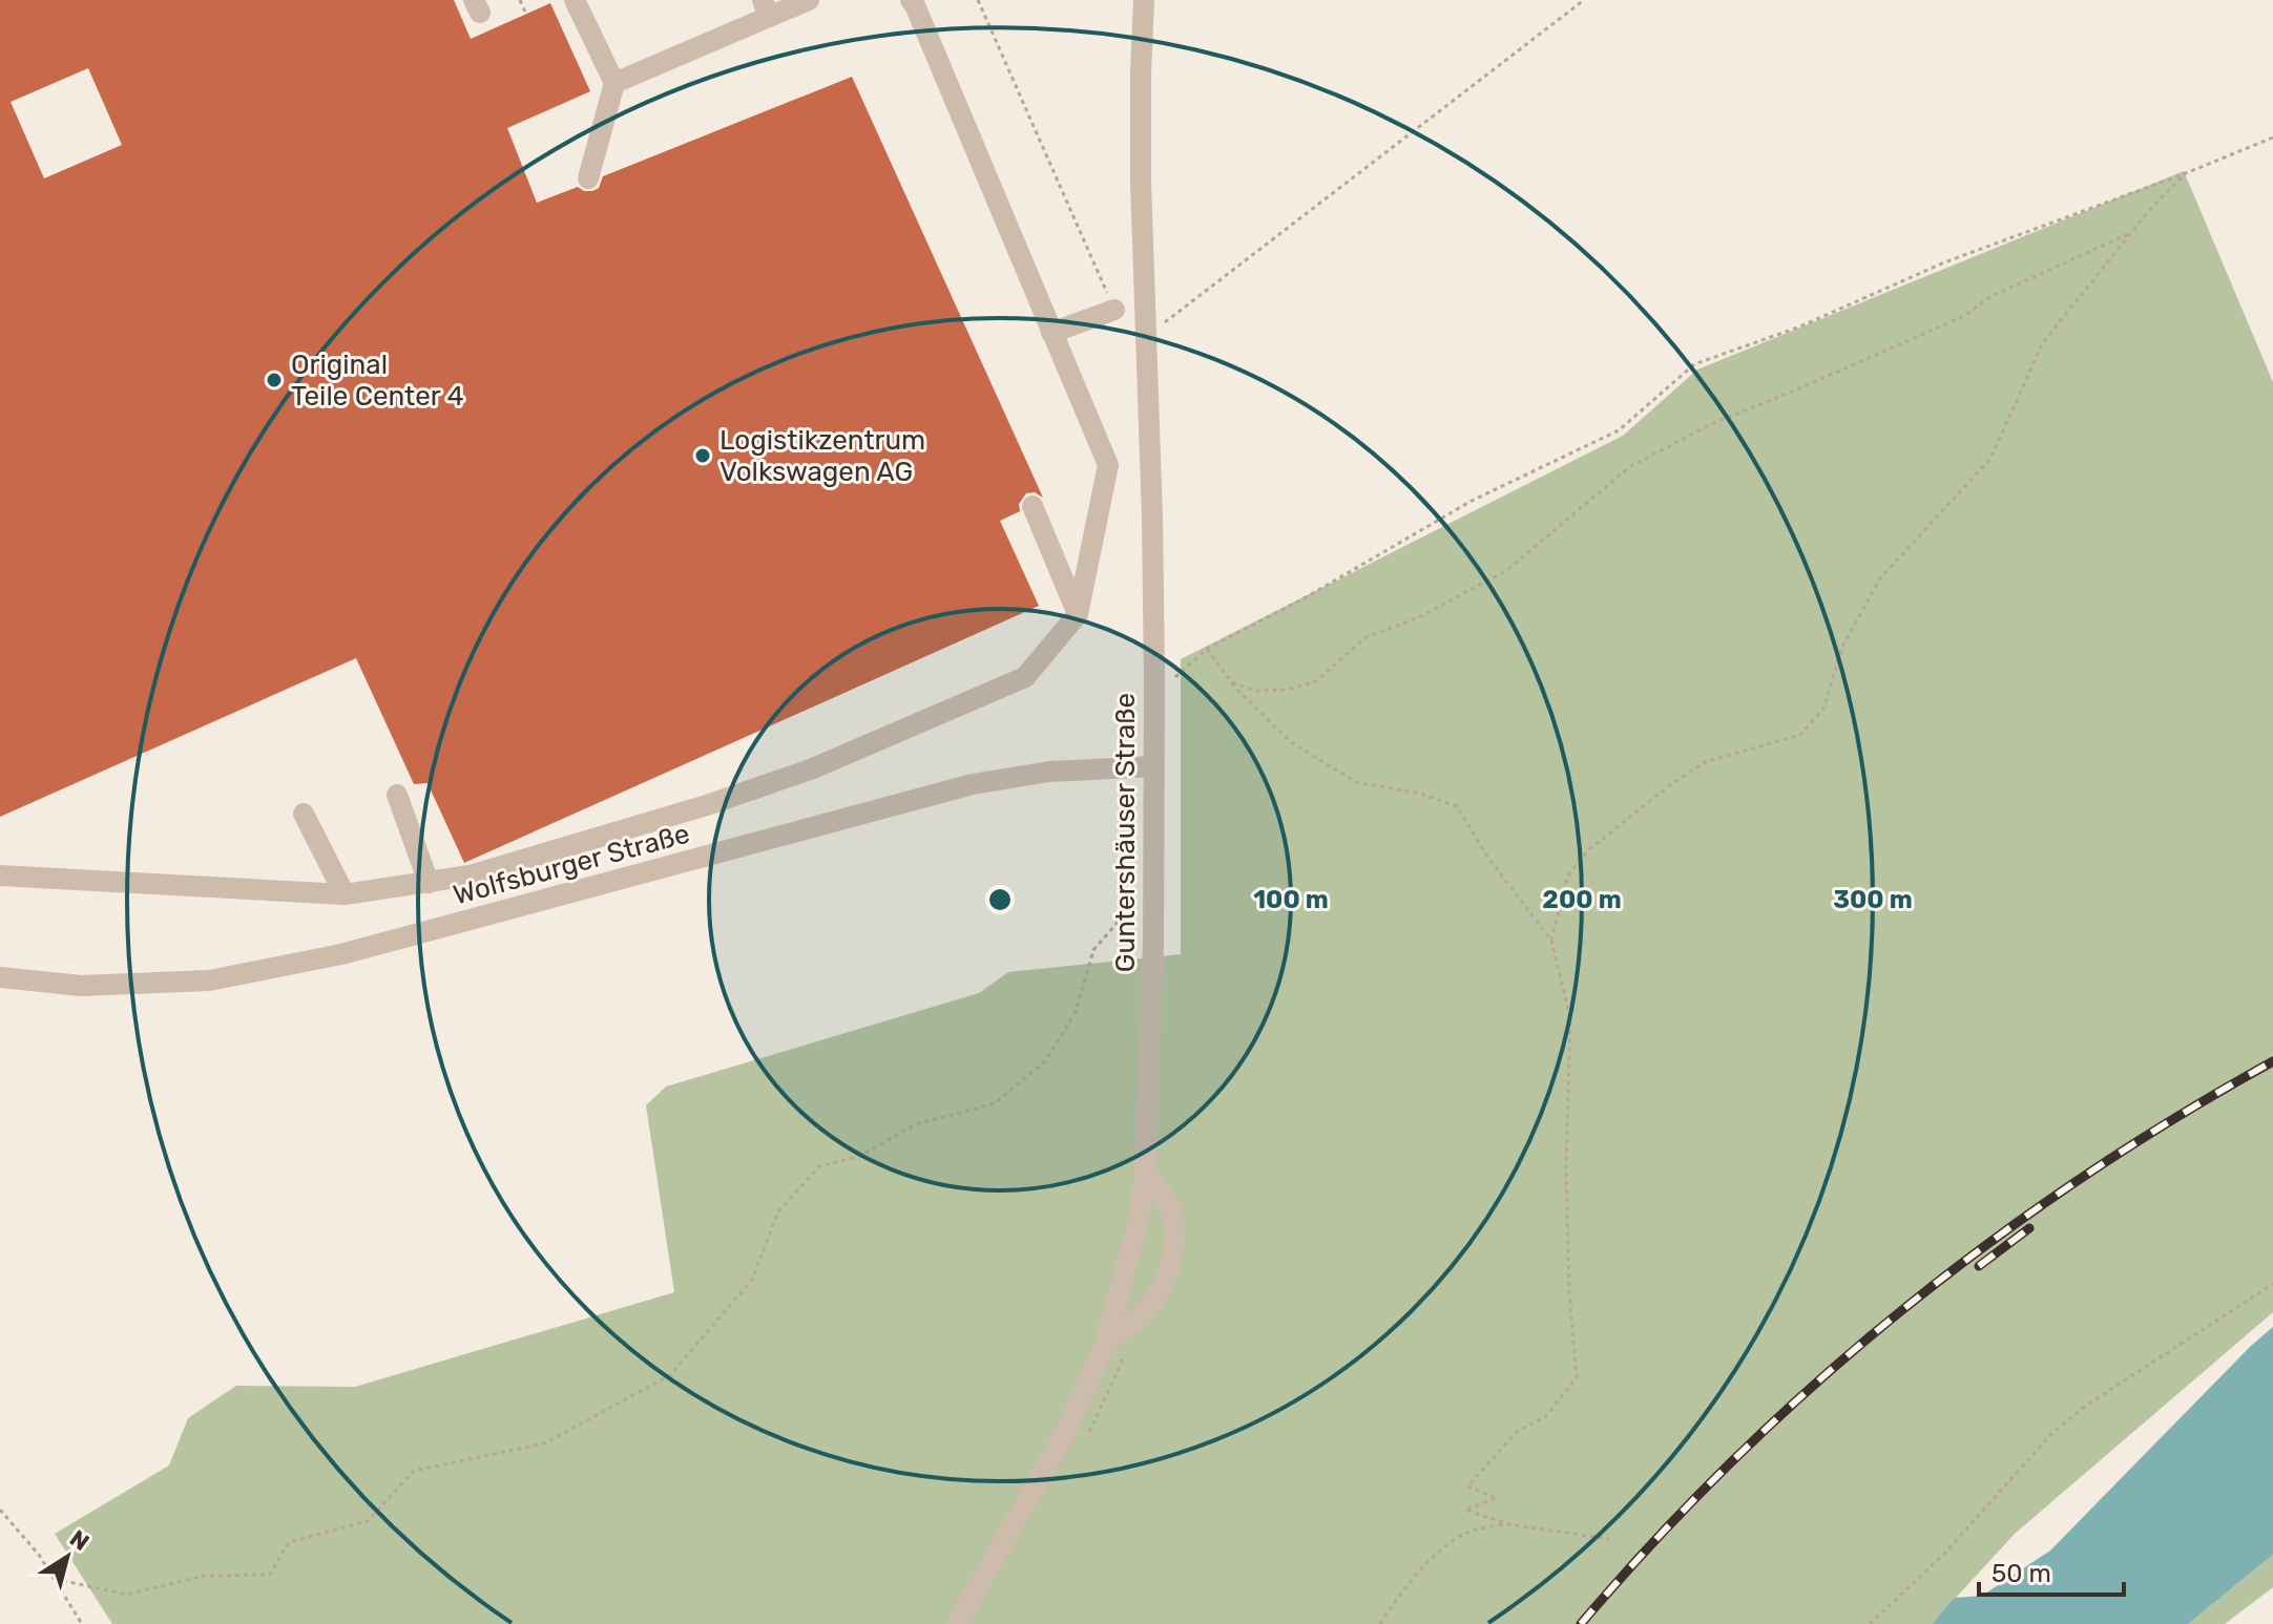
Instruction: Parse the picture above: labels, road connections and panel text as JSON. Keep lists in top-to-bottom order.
{
  "streets": {
    "street": ["Guntershäuser Straße", "Wolfsburger Straße"]
  },
  "crossings": [
    ["Guntershäuser Straße", "Wolfsburger Straße"]
  ],
  "places": ["Original Teile Center 4", "Logistikzentrum Volkswagen AG"],
  "scale_bar": "50 m",
  "north": "top right",
  "rings": ["100 m", "200 m", "300 m"]
}
